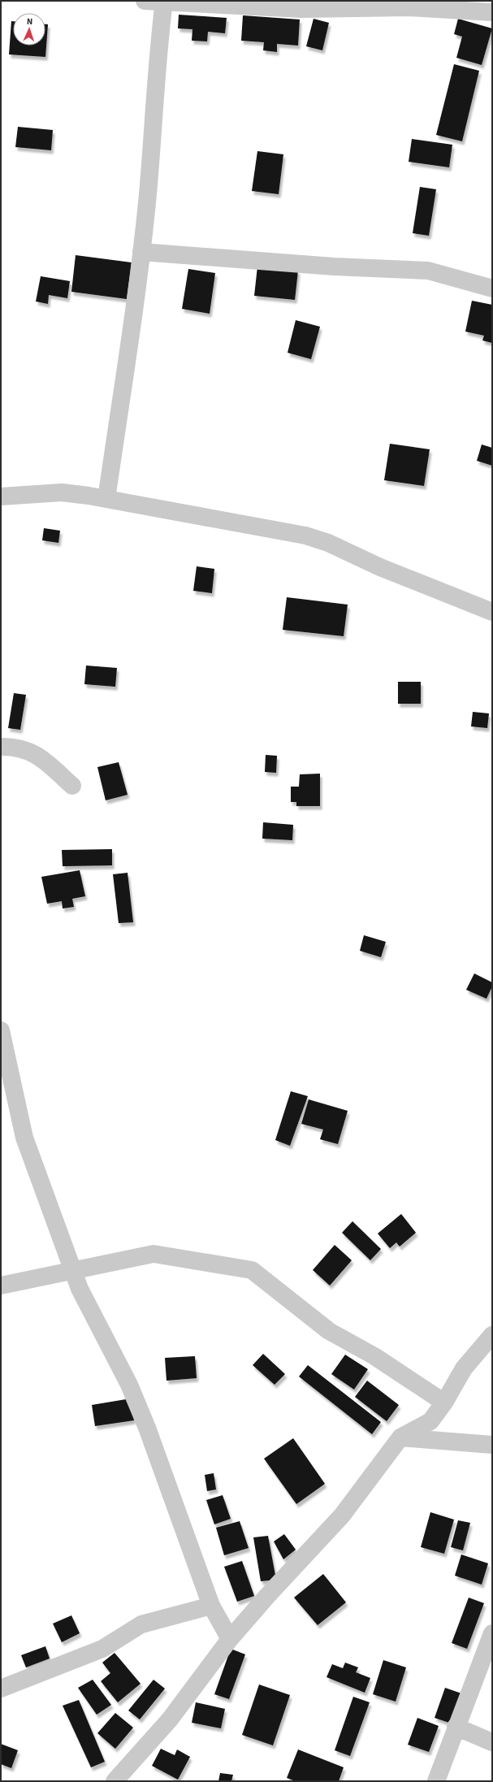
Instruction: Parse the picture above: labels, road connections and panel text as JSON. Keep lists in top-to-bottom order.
{
  "north": "top"
}
